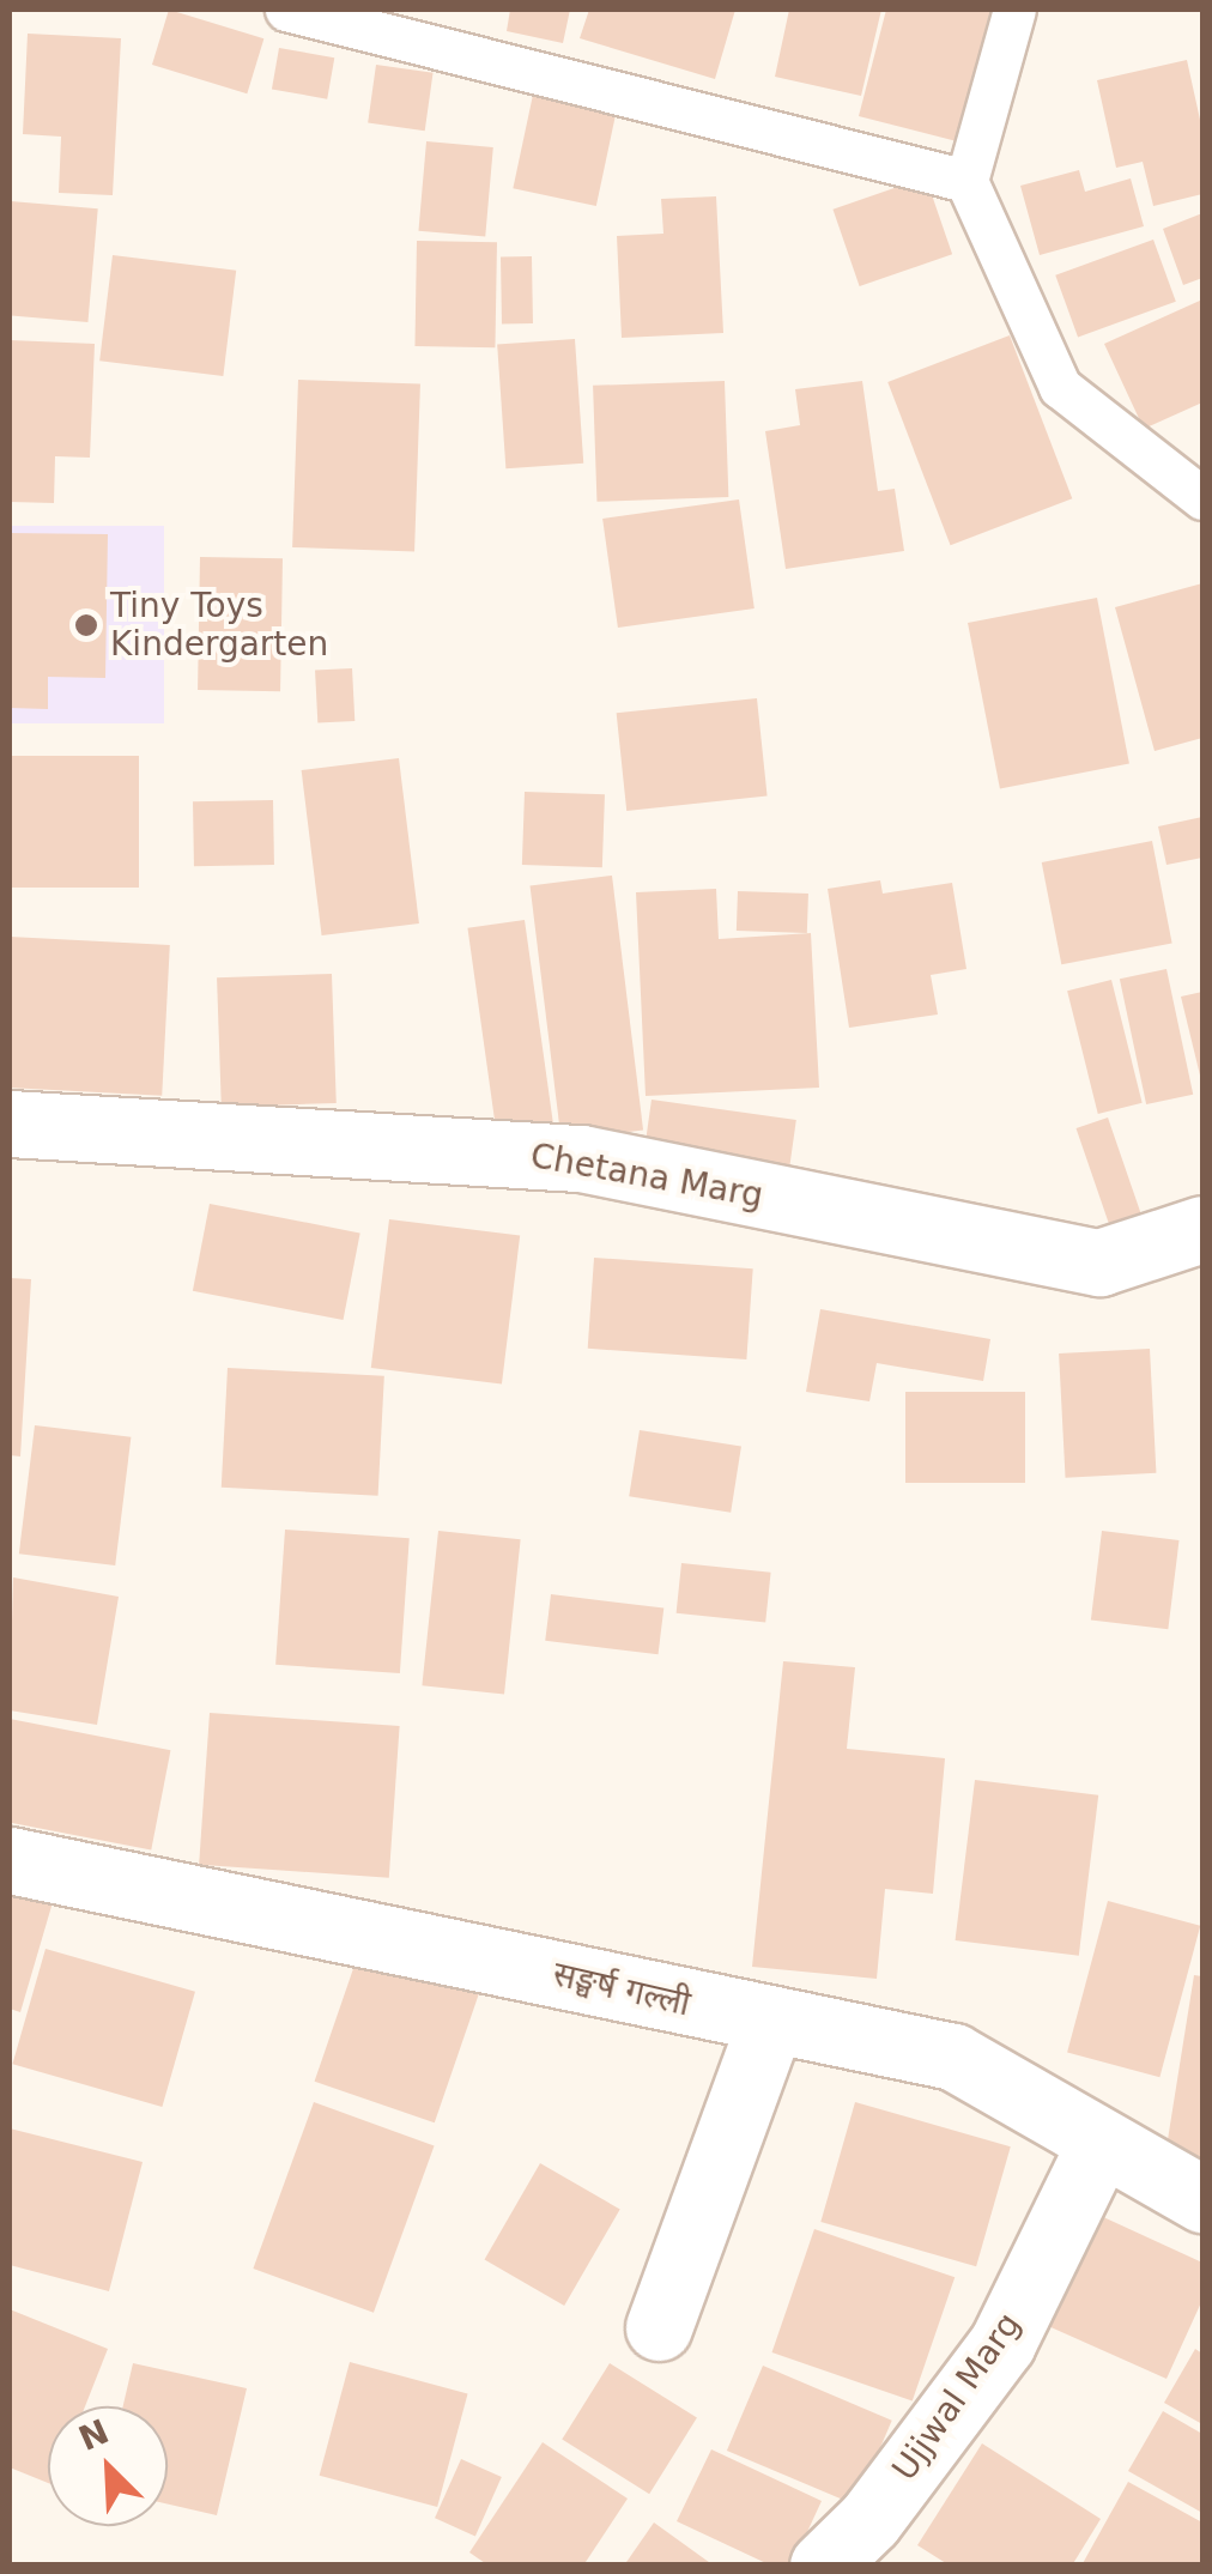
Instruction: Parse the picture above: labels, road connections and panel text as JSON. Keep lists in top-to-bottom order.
{
  "streets": {
    "street": ["Chetana Marg", "सङ्घर्ष गल्ली", "Ujjwal Marg"]
  },
  "crossings": [
    ["सङ्घर्ष गल्ली", "Ujjwal Marg"]
  ],
  "places": ["Tiny Toys Kindergarten"],
  "north": "top left"
}
